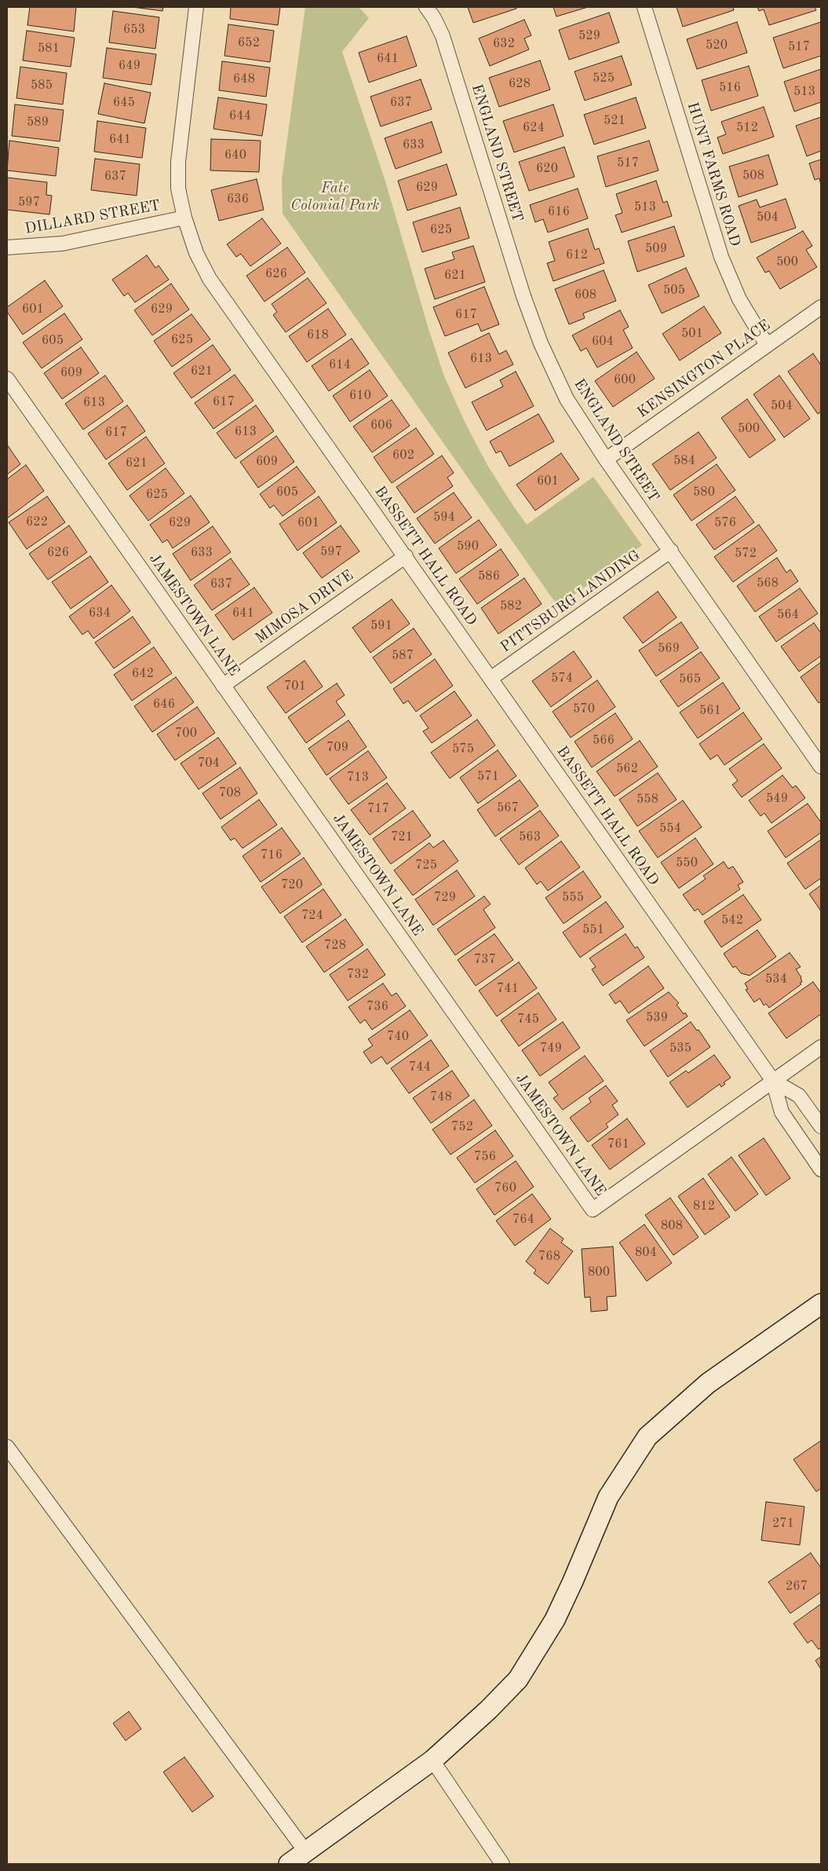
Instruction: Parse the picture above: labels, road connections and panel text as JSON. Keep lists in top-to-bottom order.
{
  "streets": {
    "street": [
      "ENGLAND STREET",
      "HUNT FARMS ROAD",
      "DILLARD STREET",
      "KENSINGTON PLACE",
      "BASSETT HALL ROAD",
      "PITTSBURG LANDING",
      "MIMOSA DRIVE",
      "JAMESTOWN LANE"
    ]
  },
  "crossings": [
    ["ENGLAND STREET", "KENSINGTON PLACE"],
    ["ENGLAND STREET", "PITTSBURG LANDING"],
    ["HUNT FARMS ROAD", "KENSINGTON PLACE"],
    ["DILLARD STREET", "BASSETT HALL ROAD"],
    ["BASSETT HALL ROAD", "PITTSBURG LANDING"],
    ["BASSETT HALL ROAD", "MIMOSA DRIVE"],
    ["BASSETT HALL ROAD", "JAMESTOWN LANE"],
    ["MIMOSA DRIVE", "JAMESTOWN LANE"]
  ],
  "parks": ["Fate Colonial Park"],
  "house_numbers": [
    "653",
    "529",
    "652",
    "632",
    "520",
    "517",
    "581",
    "641",
    "649",
    "525",
    "648",
    "628",
    "585",
    "516",
    "513",
    "645",
    "637",
    "644",
    "521",
    "589",
    "624",
    "512",
    "641",
    "633",
    "640",
    "517",
    "620",
    "508",
    "637",
    "629",
    "636",
    "597",
    "513",
    "616",
    "504",
    "625",
    "509",
    "612",
    "500",
    "626",
    "621",
    "505",
    "608",
    "601",
    "629",
    "617",
    "501",
    "618",
    "625",
    "605",
    "604",
    "613",
    "614",
    "621",
    "609",
    "600",
    "610",
    "617",
    "613",
    "504",
    "606",
    "500",
    "613",
    "617",
    "602",
    "584",
    "609",
    "621",
    "601",
    "605",
    "580",
    "625",
    "594",
    "622",
    "629",
    "601",
    "576",
    "590",
    "597",
    "626",
    "633",
    "572",
    "586",
    "568",
    "637",
    "582",
    "634",
    "641",
    "564",
    "591",
    "569",
    "587",
    "642",
    "574",
    "565",
    "701",
    "646",
    "570",
    "561",
    "700",
    "566",
    "709",
    "575",
    "704",
    "562",
    "571",
    "713",
    "708",
    "549",
    "558",
    "567",
    "717",
    "554",
    "721",
    "563",
    "716",
    "550",
    "725",
    "720",
    "729",
    "555",
    "724",
    "542",
    "551",
    "728",
    "737",
    "732",
    "534",
    "741",
    "736",
    "539",
    "745",
    "740",
    "749",
    "535",
    "744",
    "748",
    "752",
    "761",
    "756",
    "760",
    "812",
    "764",
    "808",
    "804",
    "768",
    "800",
    "271",
    "267"
  ]
}
